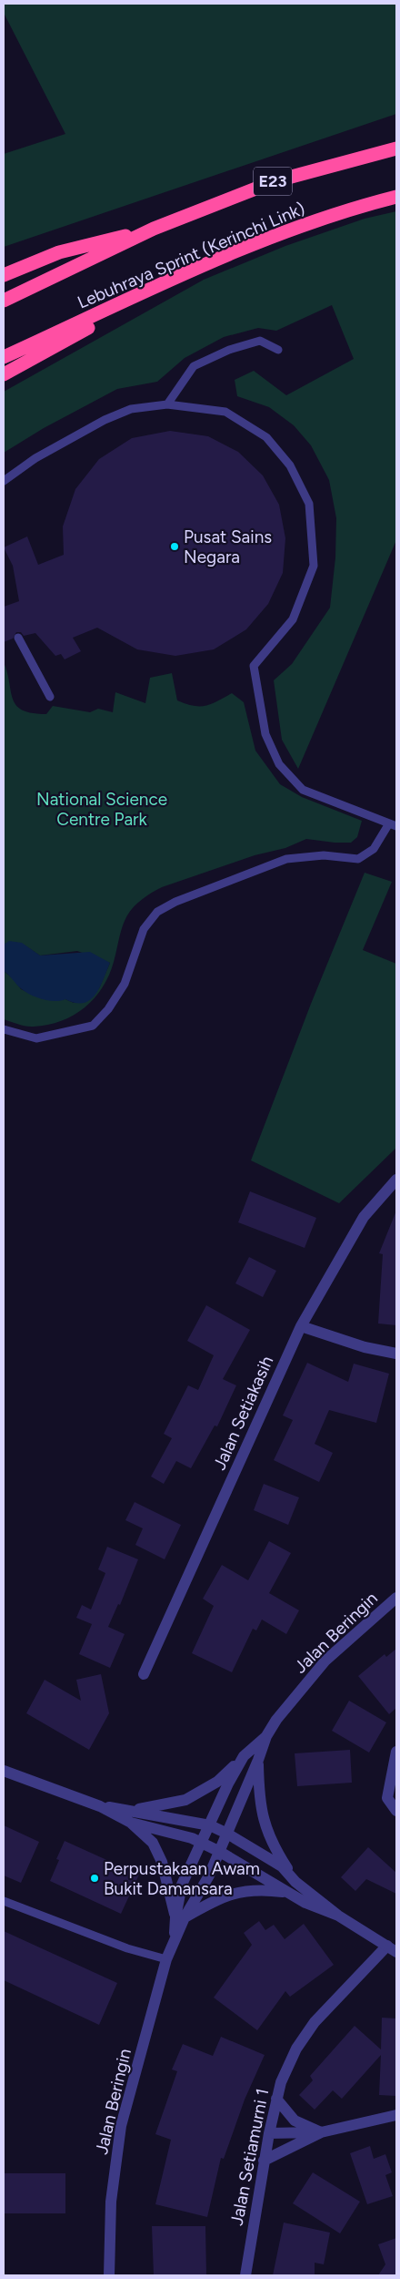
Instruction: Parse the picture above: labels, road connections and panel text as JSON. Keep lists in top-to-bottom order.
{
  "streets": {
    "highway": ["E23", "Lebuhraya Sprint (Kerinchi Link)"],
    "street": ["Jalan Setiakasih", "Jalan Beringin", "Jalan Setiamurni 1"]
  },
  "parks": ["National Science Centre Park"],
  "places": ["Pusat Sains Negara", "Perpustakaan Awam Bukit Damansara"]
}
